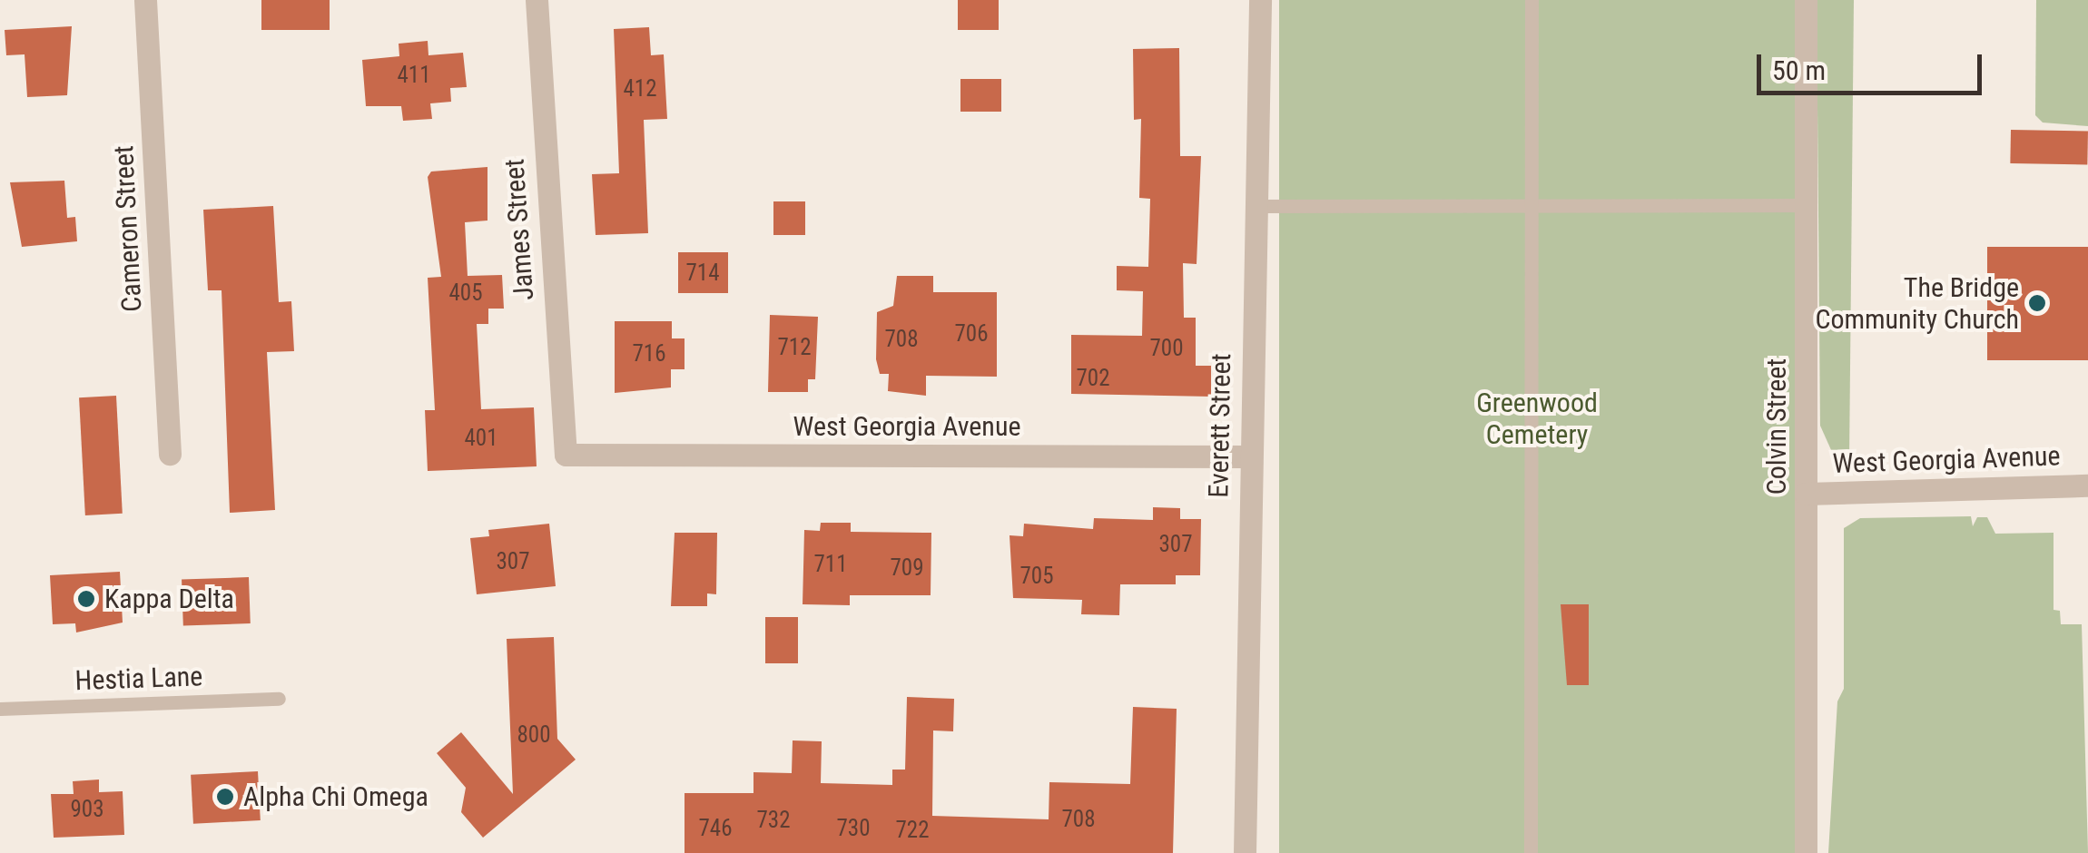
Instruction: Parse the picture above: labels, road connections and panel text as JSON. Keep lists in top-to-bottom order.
{
  "streets": {
    "street": [
      "Cameron Street",
      "James Street",
      "Everett Street",
      "West Georgia Avenue",
      "Colvin Street"
    ],
    "lane": ["Hestia Lane"]
  },
  "crossings": [
    ["James Street", "West Georgia Avenue"],
    ["Everett Street", "West Georgia Avenue"],
    ["West Georgia Avenue", "Colvin Street"]
  ],
  "parks": ["Greenwood Cemetery"],
  "places": ["The Bridge Community Church", "Kappa Delta", "Alpha Chi Omega"],
  "house_numbers": [
    "411",
    "412",
    "714",
    "405",
    "706",
    "708",
    "712",
    "700",
    "716",
    "702",
    "401",
    "307",
    "307",
    "711",
    "709",
    "705",
    "800",
    "903",
    "708",
    "732",
    "746",
    "730",
    "722"
  ],
  "scale_bar": "50 m"
}
